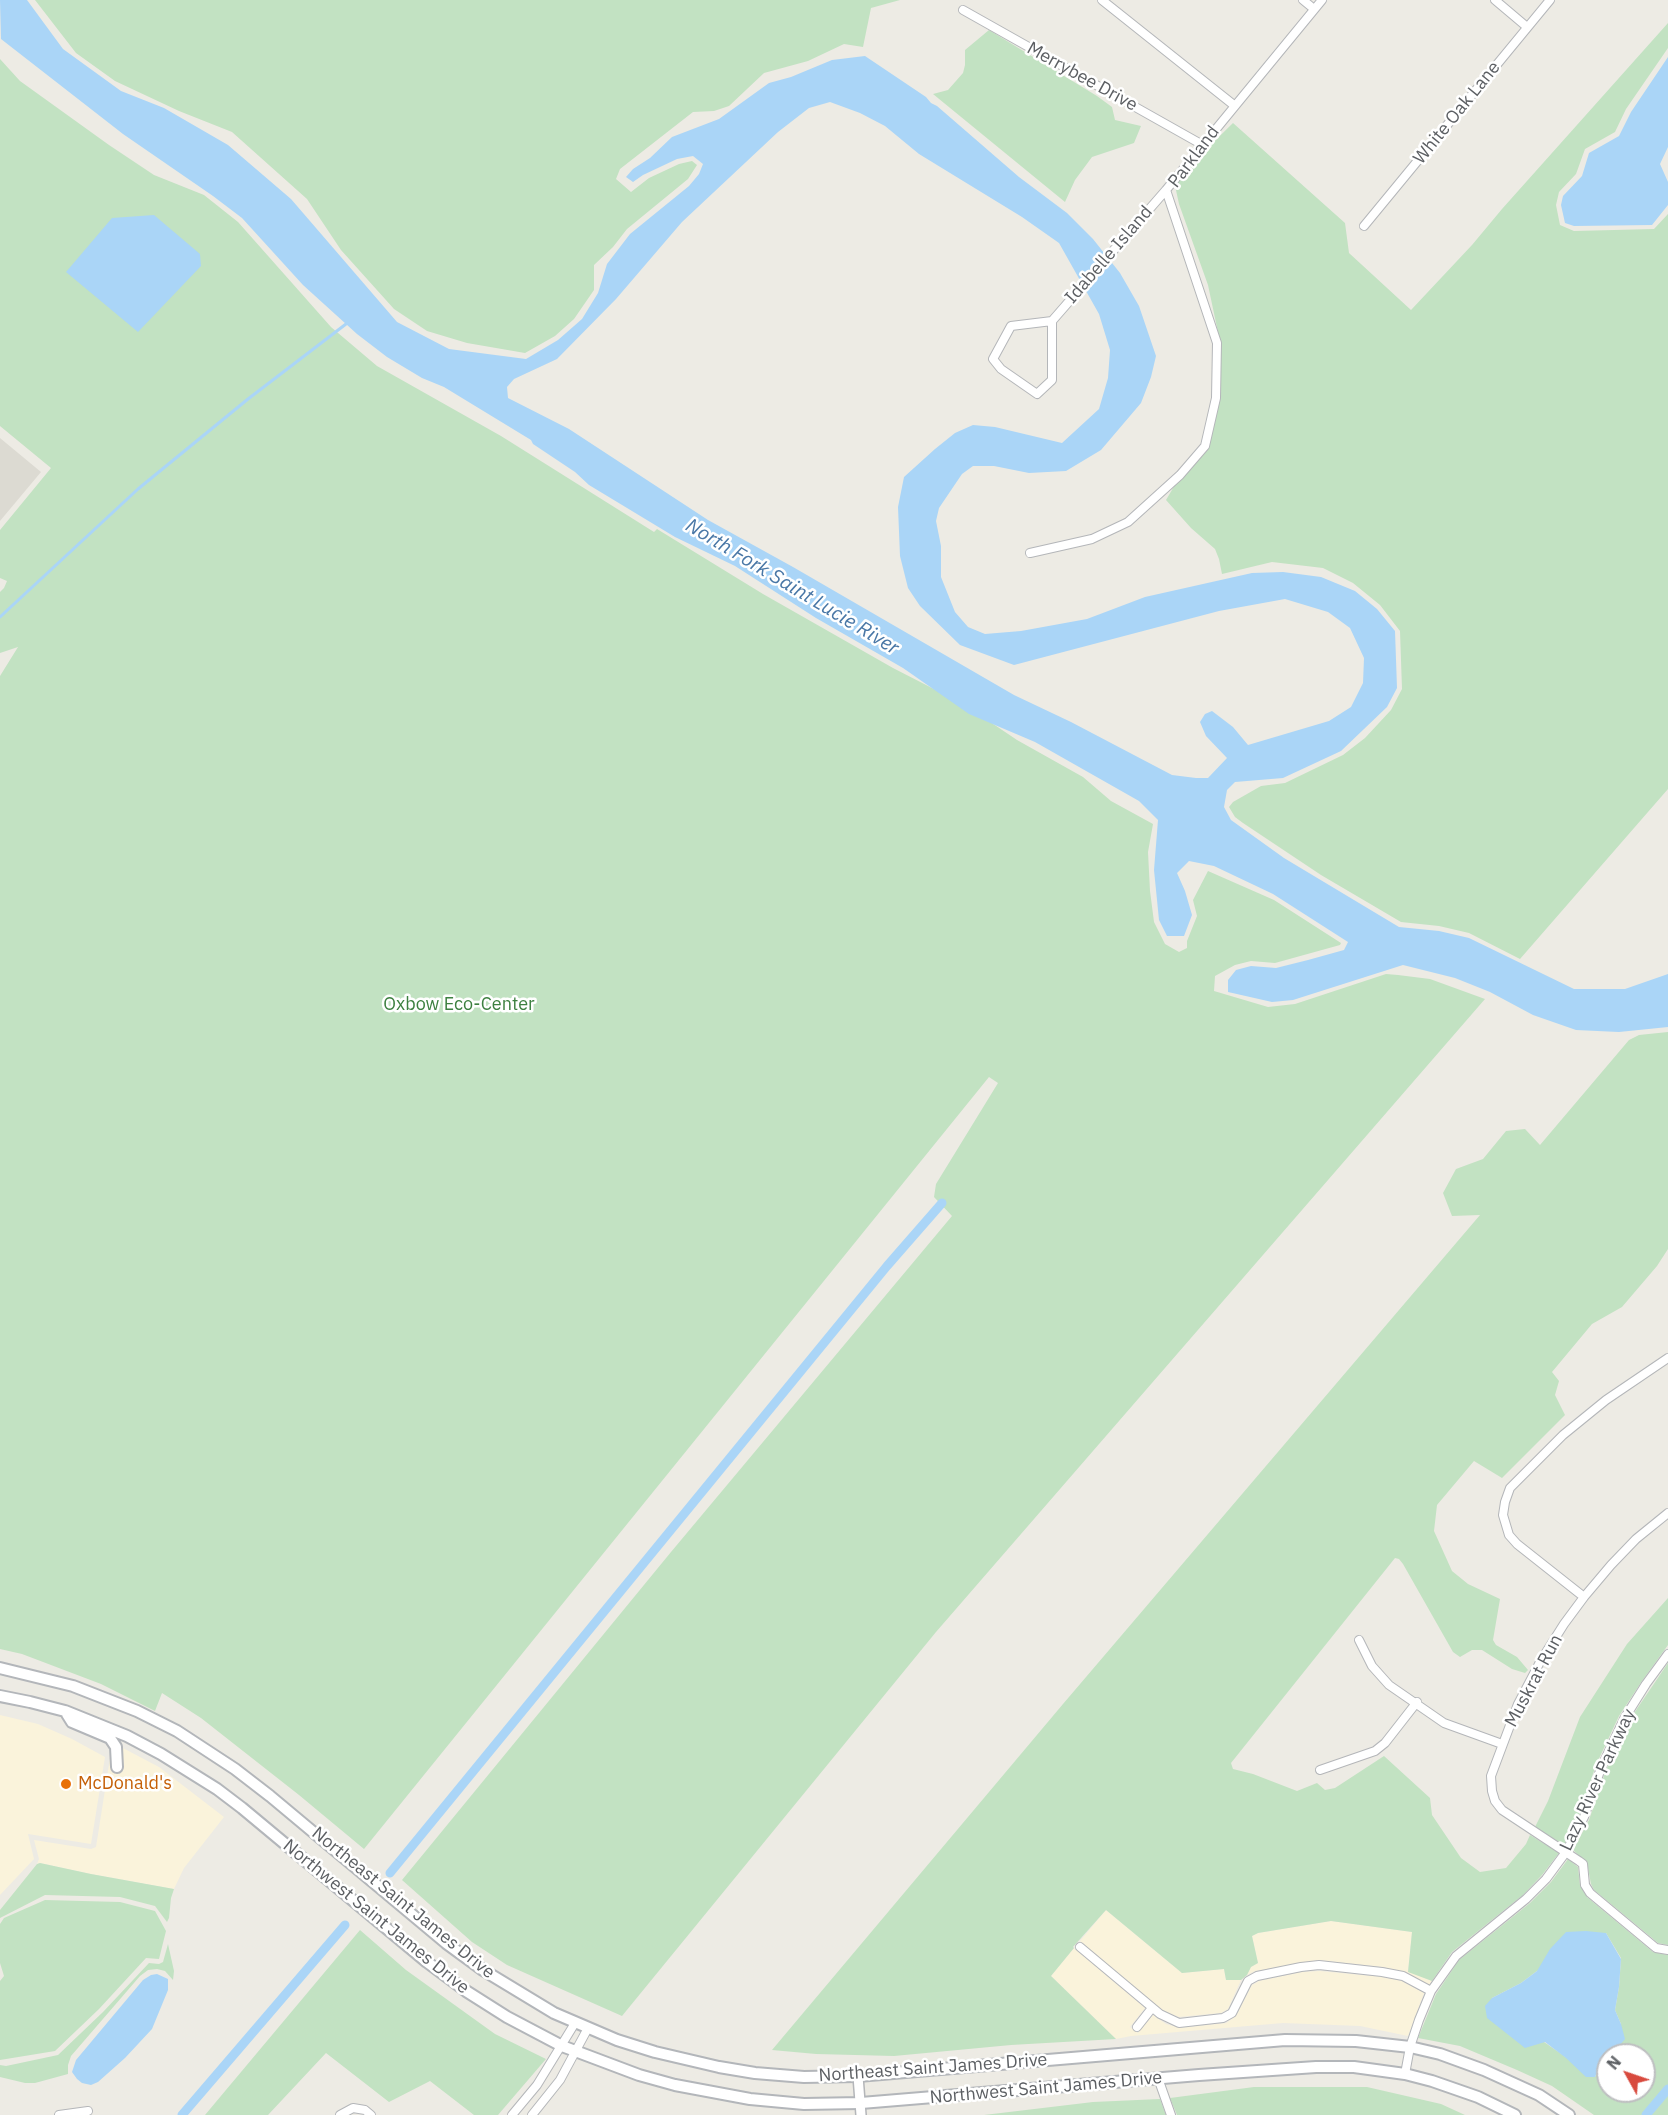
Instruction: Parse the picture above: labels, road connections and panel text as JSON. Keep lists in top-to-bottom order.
{
  "streets": {
    "main road": ["Northeast Saint James Drive", "Northwest Saint James Drive"],
    "street": [
      "Merrybee Drive",
      "White Oak Lane",
      "Parkland",
      "Idabelle Island",
      "Muskrat Run",
      "Lazy River Parkway"
    ]
  },
  "crossings": [
    ["Merrybee Drive", "Parkland"],
    ["Parkland", "Idabelle Island"],
    ["Muskrat Run", "Lazy River Parkway"],
    ["Lazy River Parkway", "Northeast Saint James Drive"],
    ["Lazy River Parkway", "Northwest Saint James Drive"]
  ],
  "water": ["North Fork Saint Lucie River"],
  "parks": ["Oxbow Eco-Center"],
  "places": ["McDonald's"],
  "north": "top left"
}
